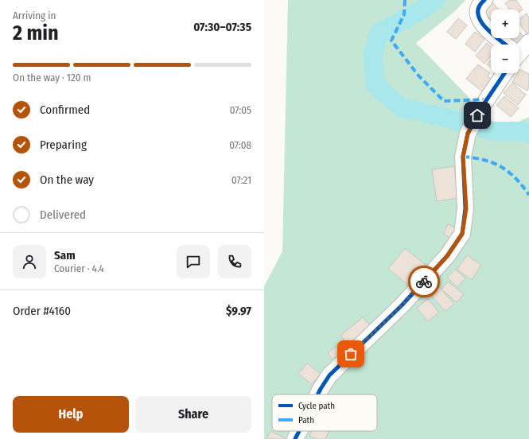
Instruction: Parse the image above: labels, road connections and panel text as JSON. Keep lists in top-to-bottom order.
{
  "legend": ["Cycle path", "Path"],
  "page": {
    "heading": ["2 min", "Arriving in", "07:30–07:35"],
    "panel": [
      "Sam",
      "Courier · 4.4",
      "Order #4160",
      "$9.97"
    ],
    "map_buttons": ["+", "−"],
    "bar": "On the way · 120 m",
    "list": [
      ["Confirmed", "07:05"],
      ["Preparing", "07:08"],
      ["On the way", "07:21"],
      "Delivered"
    ],
    "buttons": ["Help", "Share"]
  }
}
